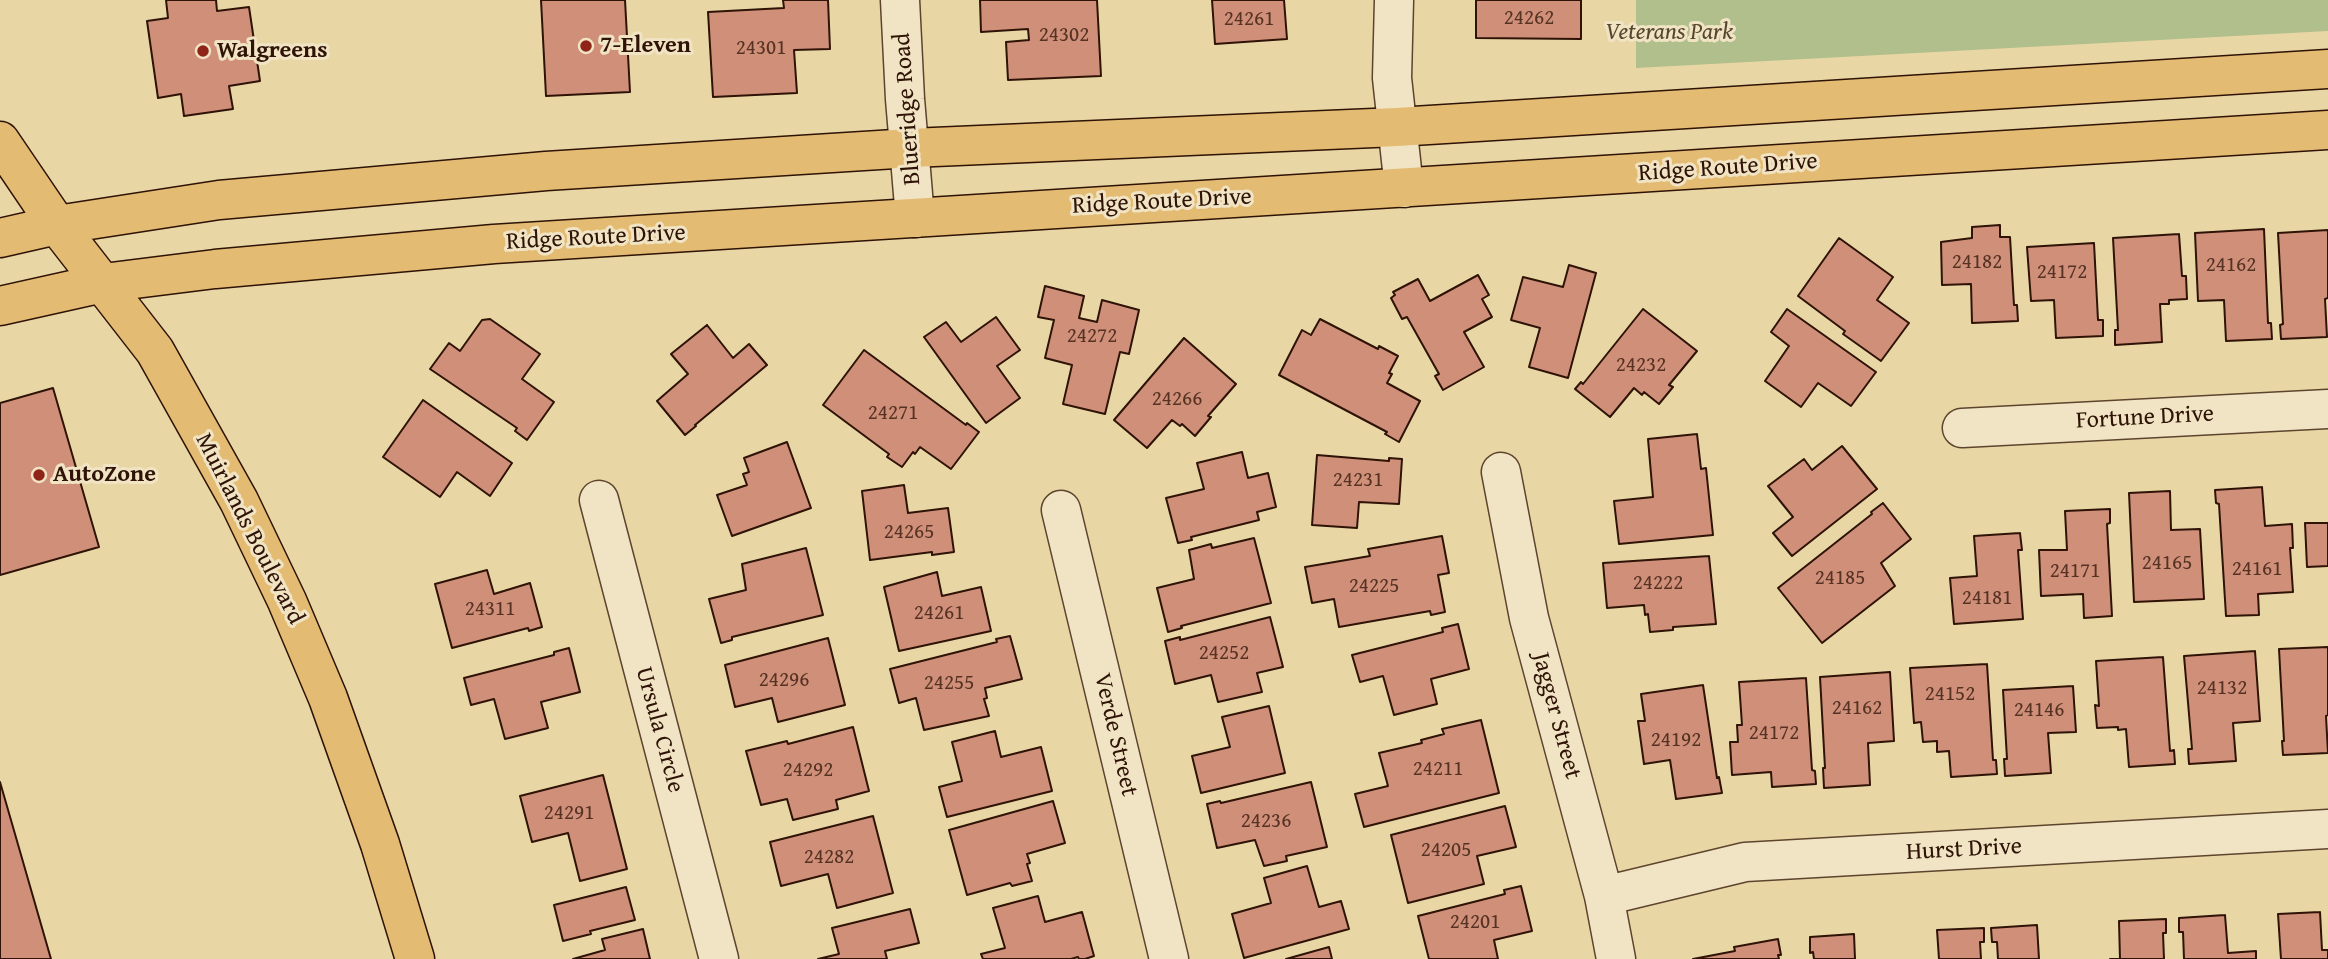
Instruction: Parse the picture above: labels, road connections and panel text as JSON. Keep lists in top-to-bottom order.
{
  "streets": {
    "main road": ["Ridge Route Drive", "Muirlands Boulevard"],
    "street": [
      "Blueridge Road",
      "Fortune Drive",
      "Jagger Street",
      "Ursula Circle",
      "Verde Street",
      "Hurst Drive"
    ]
  },
  "crossings": [
    ["Blueridge Road", "Ridge Route Drive"],
    ["Ridge Route Drive", "Muirlands Boulevard"],
    ["Jagger Street", "Hurst Drive"]
  ],
  "parks": ["Veterans Park"],
  "places": ["7-Eleven", "Walgreens", "AutoZone"],
  "house_numbers": [
    "24262",
    "24261",
    "24302",
    "24301",
    "24182",
    "24162",
    "24172",
    "24272",
    "24232",
    "24266",
    "24271",
    "24231",
    "24265",
    "24165",
    "24161",
    "24171",
    "24185",
    "24222",
    "24225",
    "24181",
    "24311",
    "24261",
    "24252",
    "24296",
    "24255",
    "24132",
    "24152",
    "24162",
    "24146",
    "24172",
    "24192",
    "24211",
    "24292",
    "24291",
    "24236",
    "24205",
    "24282",
    "24201"
  ]
}
